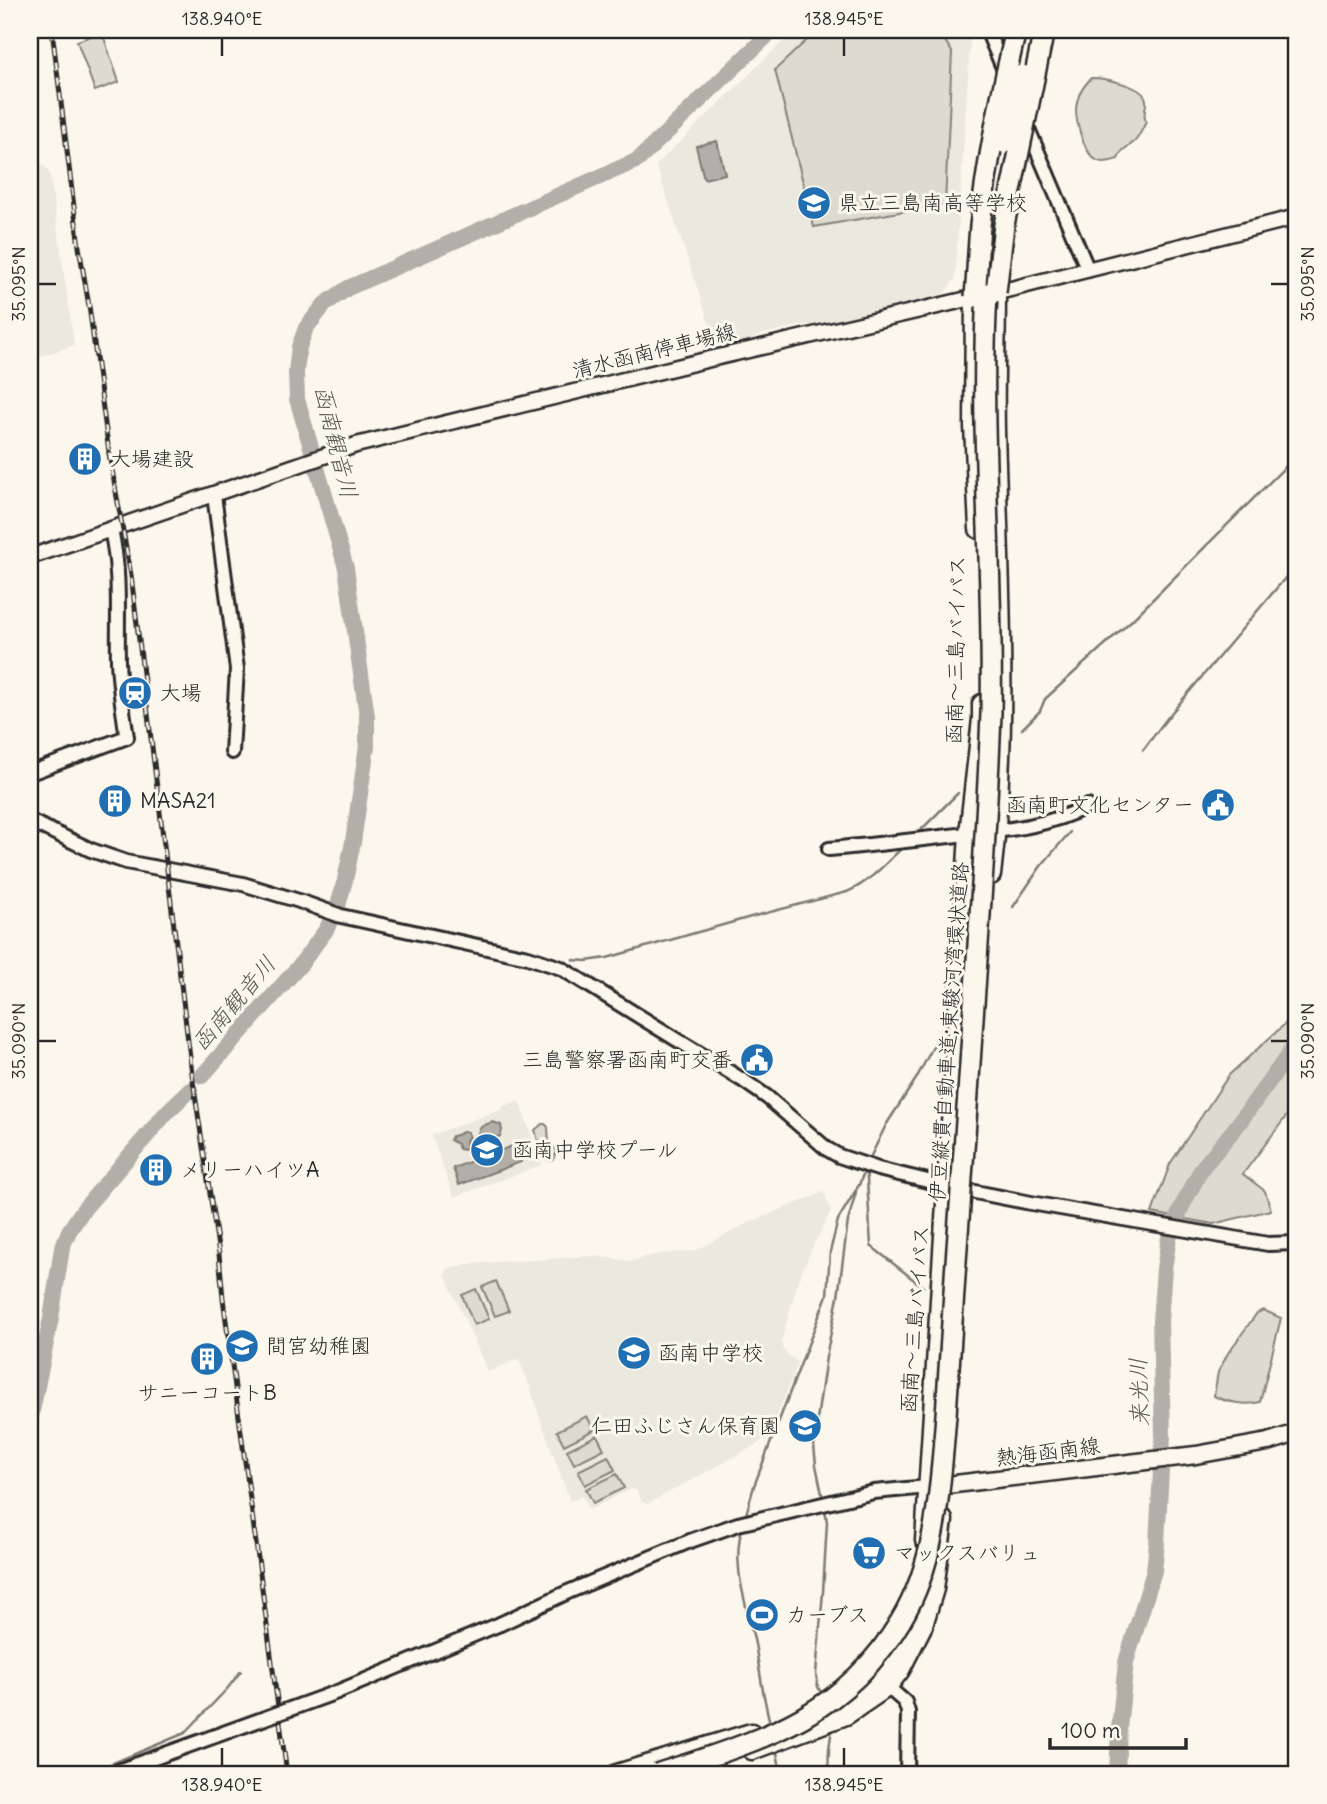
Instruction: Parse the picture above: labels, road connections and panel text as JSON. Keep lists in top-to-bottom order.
{
  "streets": {
    "highway": ["函南～三島バイパス", "伊豆縦貫自動車道;東駿河湾環状道路"],
    "main road": ["清水函南停車場線", "熱海函南線"]
  },
  "crossings": [
    ["清水函南停車場線", "函南～三島バイパス"],
    ["函南～三島バイパス", "熱海函南線"]
  ],
  "water": ["函南観音川", "来光川"],
  "places": {
    "school or university": [
      "県立三島南高等学校",
      "函南中学校プール",
      "間宮幼稚園",
      "函南中学校",
      "仁田ふじさん保育園"
    ],
    "building": [
      "大場建設",
      "MASA21",
      "メリーハイツA",
      "サニーコートB"
    ],
    "station": ["大場"],
    "public building": ["函南町文化センター", "三島警察署函南町交番"],
    "supermarket": ["マックスバリュ"],
    "sports": ["カーブス"]
  },
  "scale_bar": "100 m",
  "coordinates": [
    "138.940°E",
    "138.945°E",
    "35.095°N",
    "35.090°N"
  ]
}
